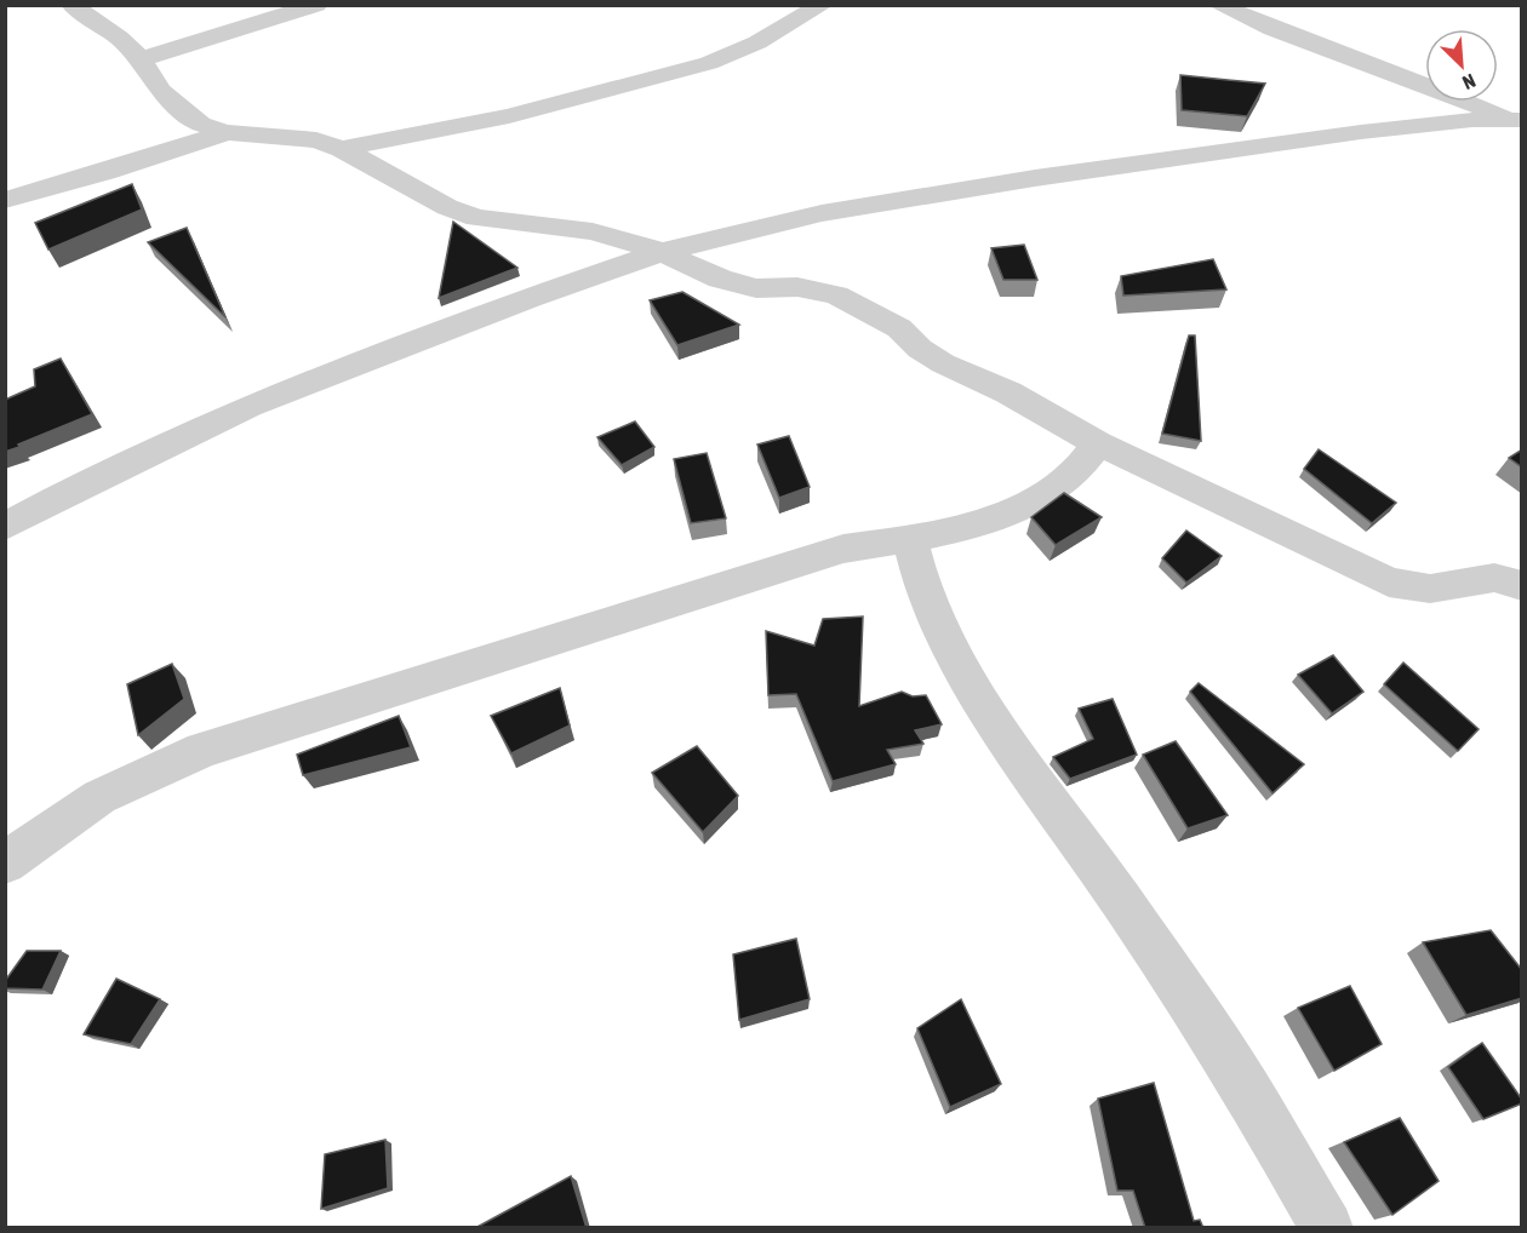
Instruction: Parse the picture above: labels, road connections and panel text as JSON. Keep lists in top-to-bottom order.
{
  "north": "bottom right"
}
